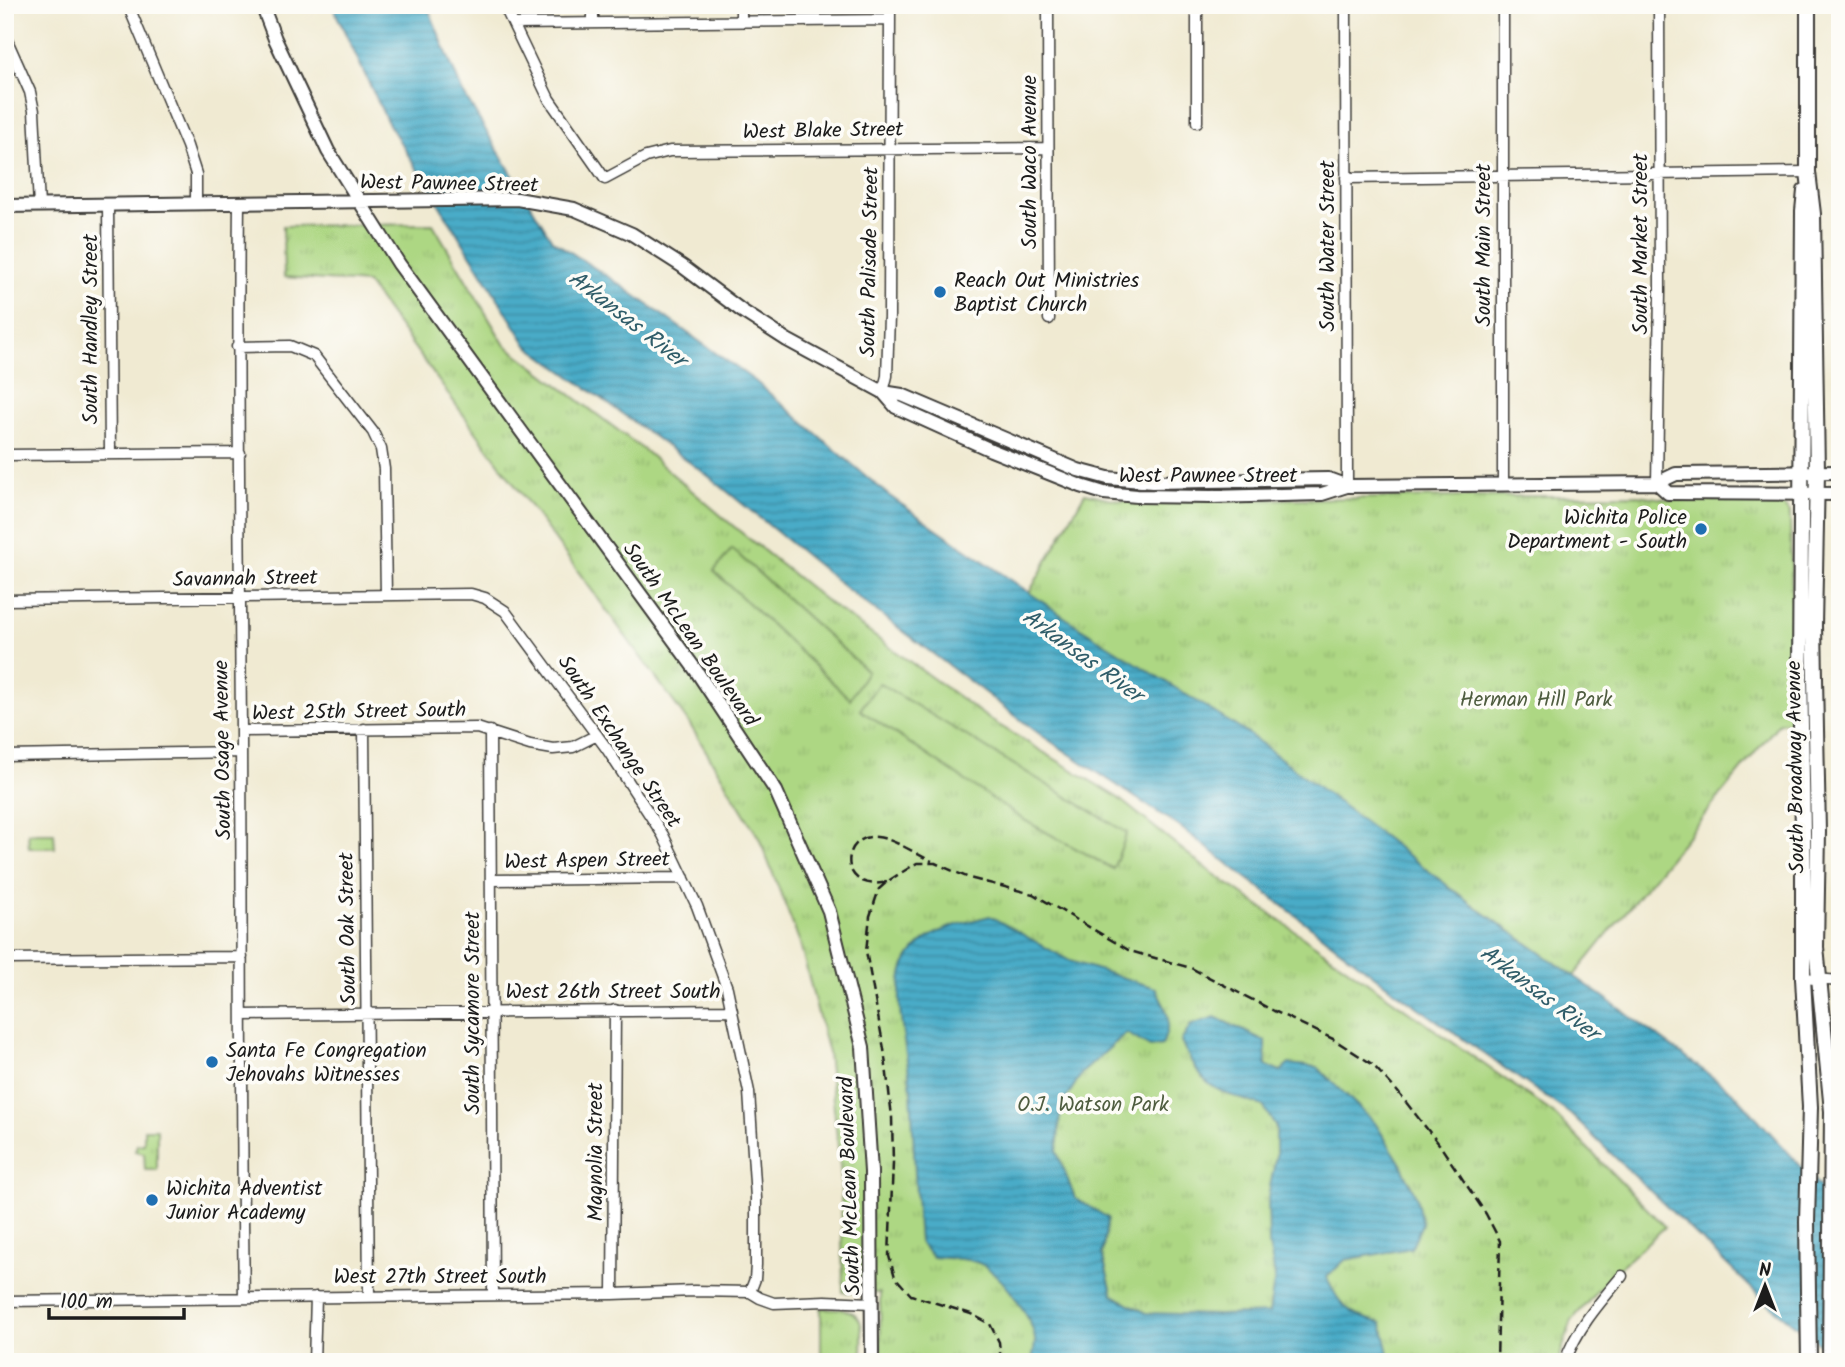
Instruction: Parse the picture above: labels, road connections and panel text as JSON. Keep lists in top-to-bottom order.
{
  "streets": {
    "main road": ["West Pawnee Street", "South McLean Boulevard", "South Broadway Avenue"],
    "street": [
      "West Blake Street",
      "South Waco Avenue",
      "South Market Street",
      "South Main Street",
      "South Water Street",
      "South Palisade Street",
      "South Handley Street",
      "Savannah Street",
      "West 25th Street South",
      "South Exchange Street",
      "South Osage Avenue",
      "West Aspen Street",
      "South Oak Street",
      "West 26th Street South",
      "South Sycamore Street",
      "Magnolia Street",
      "West 27th Street South"
    ]
  },
  "crossings": [
    ["West Blake Street", "South Waco Avenue"],
    ["West Blake Street", "South Palisade Street"],
    ["West Pawnee Street", "South Market Street"],
    ["West Pawnee Street", "South Main Street"],
    ["West Pawnee Street", "South Water Street"],
    ["West Pawnee Street", "South Palisade Street"],
    ["West Pawnee Street", "South Handley Street"],
    ["West Pawnee Street", "South McLean Boulevard"],
    ["West Pawnee Street", "South Osage Avenue"],
    ["Savannah Street", "South Exchange Street"],
    ["Savannah Street", "South Osage Avenue"],
    ["South McLean Boulevard", "West 27th Street South"],
    ["West 25th Street South", "South Exchange Street"],
    ["West 25th Street South", "South Osage Avenue"],
    ["West 25th Street South", "South Oak Street"],
    ["West 25th Street South", "South Sycamore Street"],
    ["South Exchange Street", "West Aspen Street"],
    ["South Exchange Street", "West 26th Street South"],
    ["South Exchange Street", "West 27th Street South"],
    ["South Osage Avenue", "West 26th Street South"],
    ["South Osage Avenue", "West 27th Street South"],
    ["West Aspen Street", "South Sycamore Street"],
    ["South Oak Street", "West 26th Street South"],
    ["South Oak Street", "West 27th Street South"],
    ["West 26th Street South", "South Sycamore Street"],
    ["West 26th Street South", "Magnolia Street"],
    ["South Sycamore Street", "West 27th Street South"],
    ["Magnolia Street", "West 27th Street South"]
  ],
  "water": ["Arkansas River"],
  "parks": ["Herman Hill Park", "O.J. Watson Park"],
  "places": [
    "Reach Out Ministries Baptist Church",
    "Wichita Police Department - South",
    "Santa Fe Congregation Jehovahs Witnesses",
    "Wichita Adventist Junior Academy"
  ],
  "scale_bar": "100 m",
  "north": "top"
}
